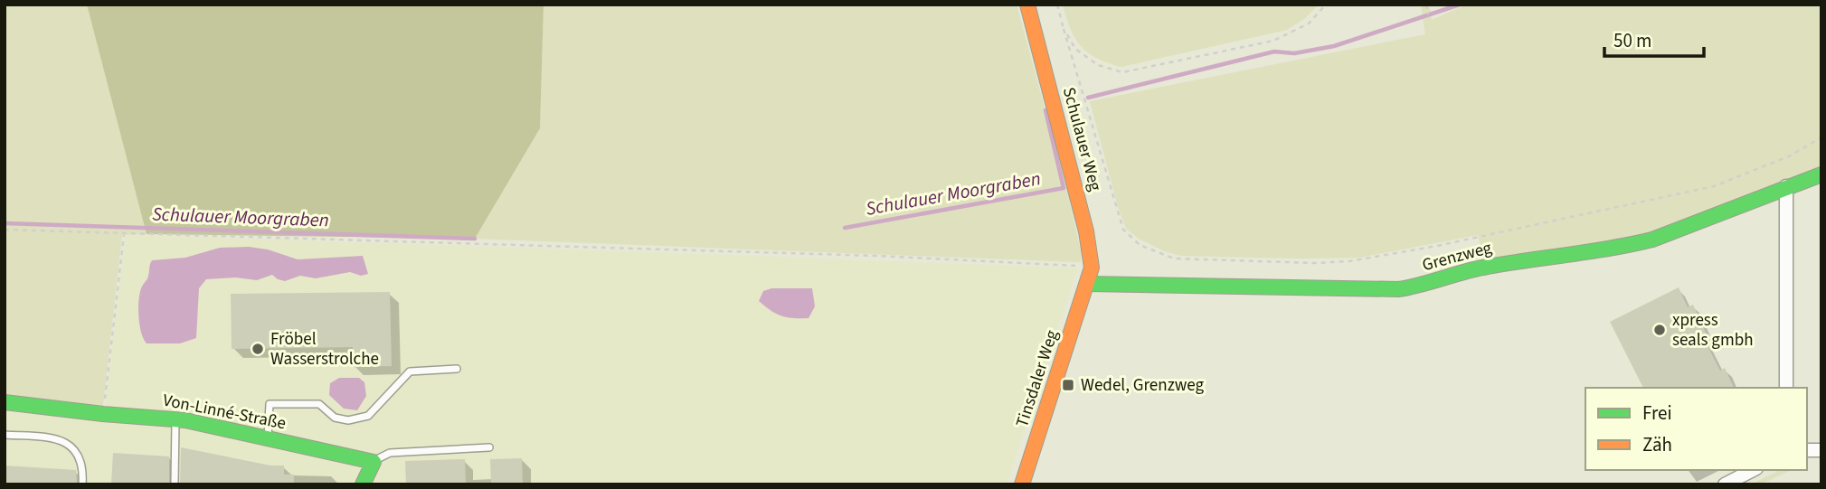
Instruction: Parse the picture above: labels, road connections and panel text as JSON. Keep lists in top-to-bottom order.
{
  "streets": {
    "street": [
      "Schulauer Weg",
      "Grenzweg",
      "Tinsdaler Weg",
      "Von-Linné-Straße"
    ]
  },
  "crossings": [
    ["Schulauer Weg", "Grenzweg"],
    ["Schulauer Weg", "Tinsdaler Weg"],
    ["Grenzweg", "Tinsdaler Weg"]
  ],
  "water": ["Schulauer Moorgraben"],
  "places": {
    "other": ["xpress seals gmbh", "Fröbel Wasserstrolche"],
    "transit": ["Wedel, Grenzweg"]
  },
  "legend": ["Frei", "Zäh"],
  "scale_bar": "50 m"
}
